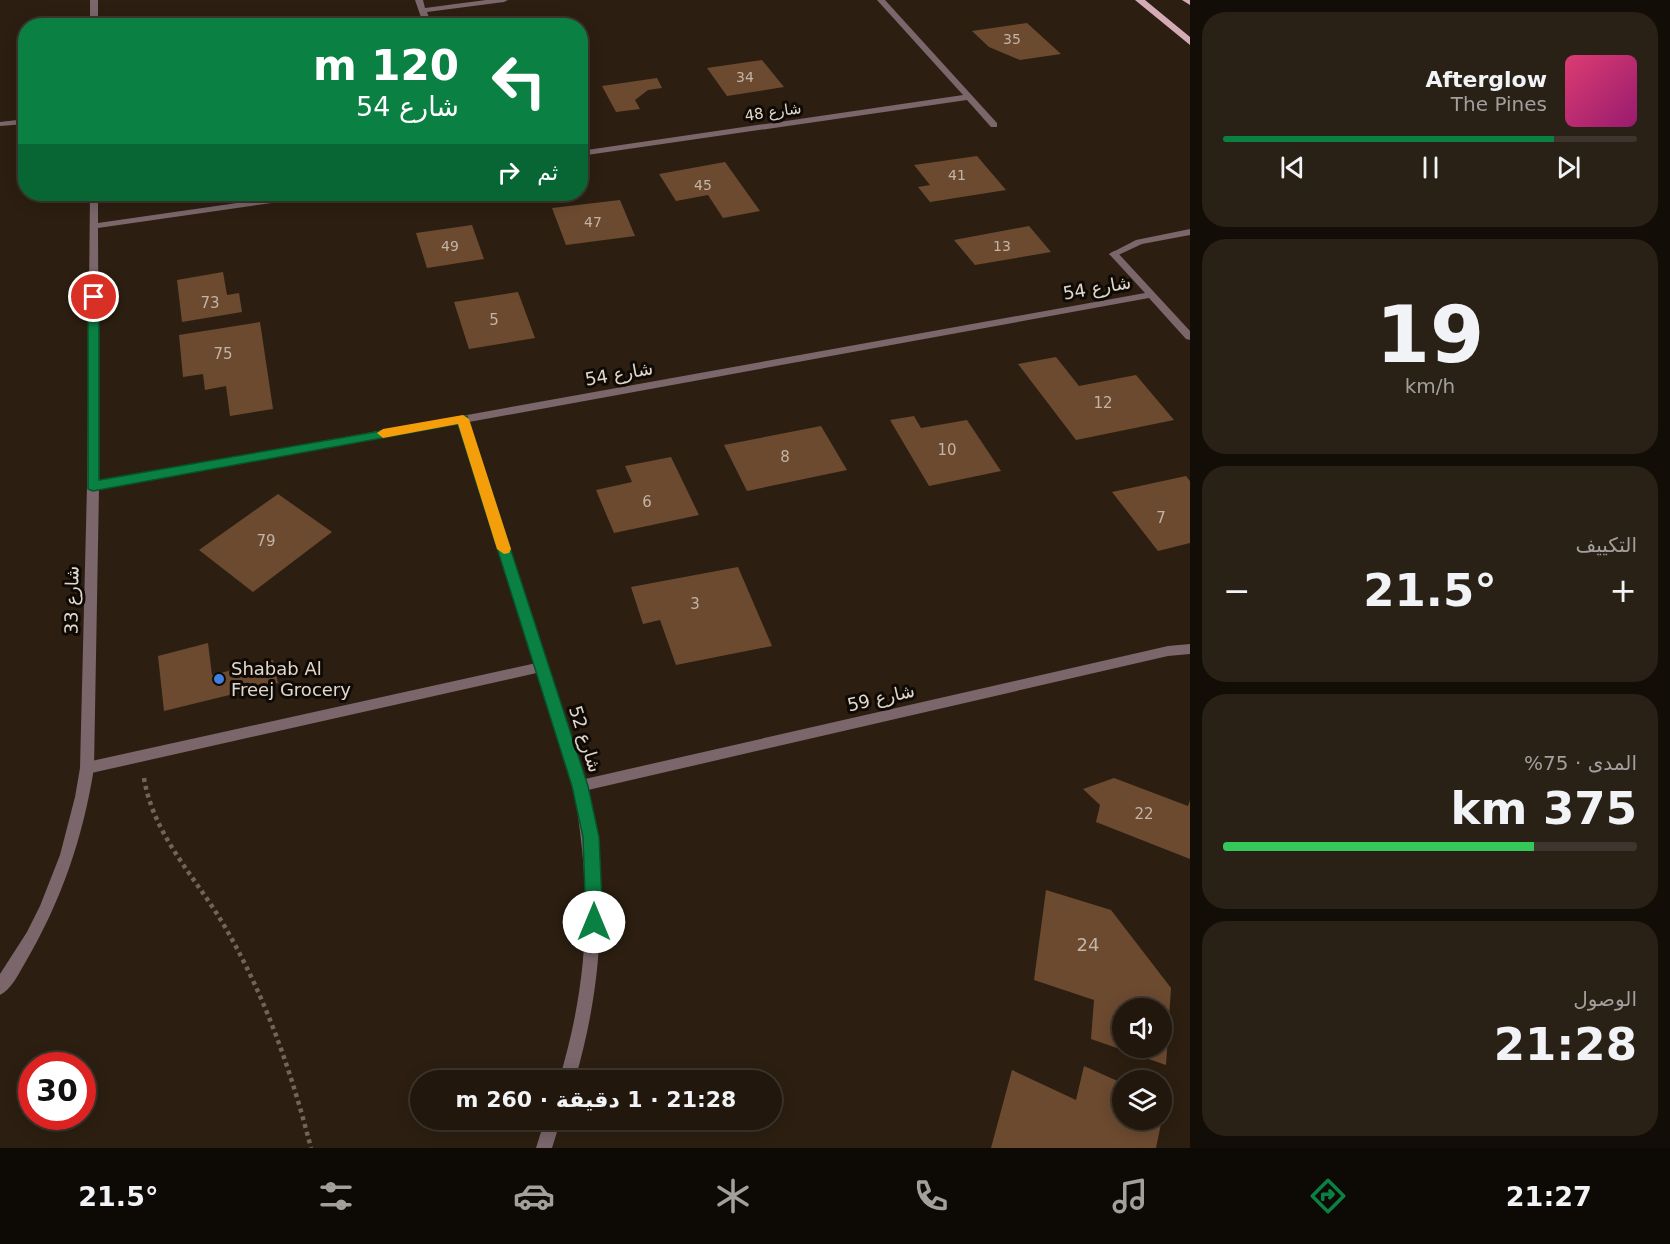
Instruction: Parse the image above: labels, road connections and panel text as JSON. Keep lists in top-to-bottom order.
{
  "streets": {
    "street": [
      "شارع 48",
      "شارع 54",
      "شارع 33",
      "شارع 59",
      "شارع 52"
    ]
  },
  "crossings": [
    ["شارع 54", "شارع 33"],
    ["شارع 54", "شارع 52"],
    ["شارع 59", "شارع 52"]
  ],
  "places": ["Shabab Al Freej Grocery"],
  "house_numbers": [
    "35",
    "34",
    "41",
    "45",
    "47",
    "49",
    "13",
    "73",
    "5",
    "75",
    "12",
    "10",
    "8",
    "6",
    "7",
    "79",
    "3",
    "22",
    "24"
  ],
  "page": {
    "turn": ["120 m", "شارع 54"],
    "song": ["Afterglow", "The Pines"],
    "then": "ثم",
    "tile": [
      ["19", "km/h"],
      "التكييف",
      ["المدى · 75%", "375 km"],
      ["الوصول", "21:28"]
    ],
    "heat": ["−", "21.5°", "+"],
    "limit": "30",
    "trip": "21:28 · 1 دقيقة · 260 m",
    "tabs": ["21:27", "21.5°"]
  }
}
